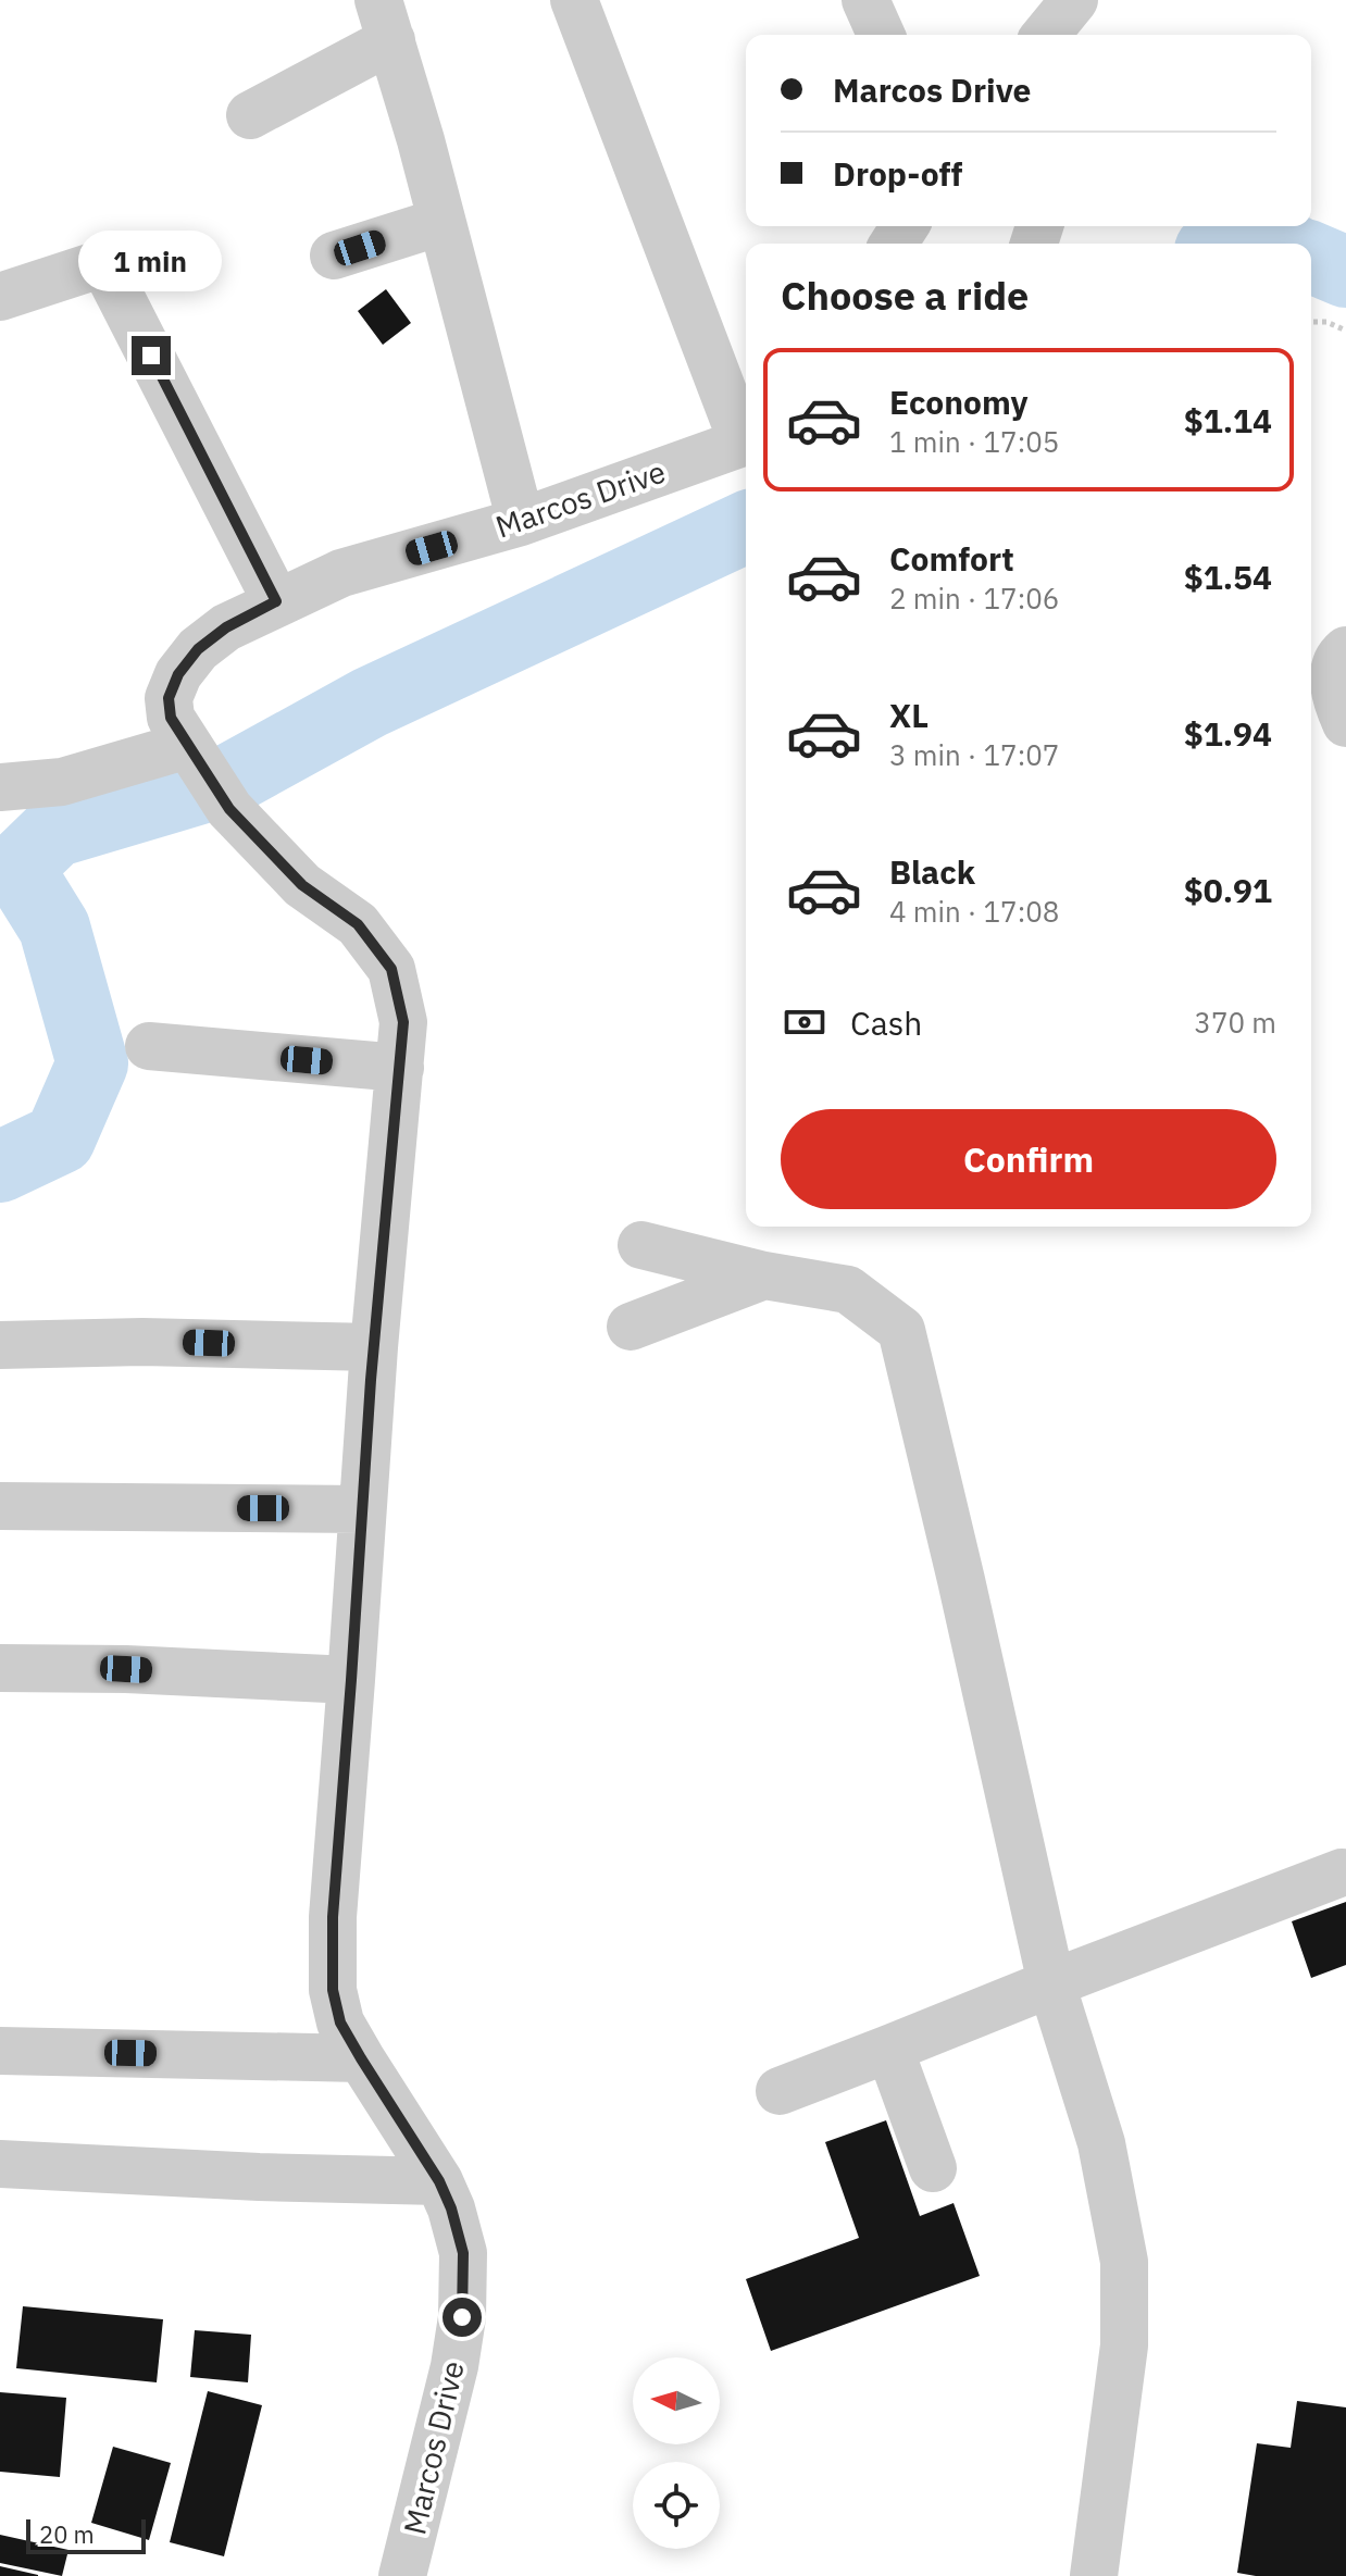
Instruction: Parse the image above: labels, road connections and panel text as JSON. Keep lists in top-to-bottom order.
{
  "streets": {
    "street": ["Marcos Drive"]
  },
  "scale_bar": "20 m",
  "north": "left",
  "page": {
    "banner": ["Marcos Drive", "Drop-off"],
    "bubble": "1 min",
    "heading": "Choose a ride",
    "list": [
      {
        "name": "Economy",
        "note": "1 min · 17:05",
        "value": "$1.14"
      },
      {
        "name": "Comfort",
        "note": "2 min · 17:06",
        "value": "$1.54"
      },
      {
        "name": "XL",
        "note": "3 min · 17:07",
        "value": "$1.94"
      },
      {
        "name": "Black",
        "note": "4 min · 17:08",
        "value": "$0.91"
      }
    ],
    "pay": ["Cash", "370 m"],
    "buttons": "Confirm",
    "scale": "20 m"
  }
}
